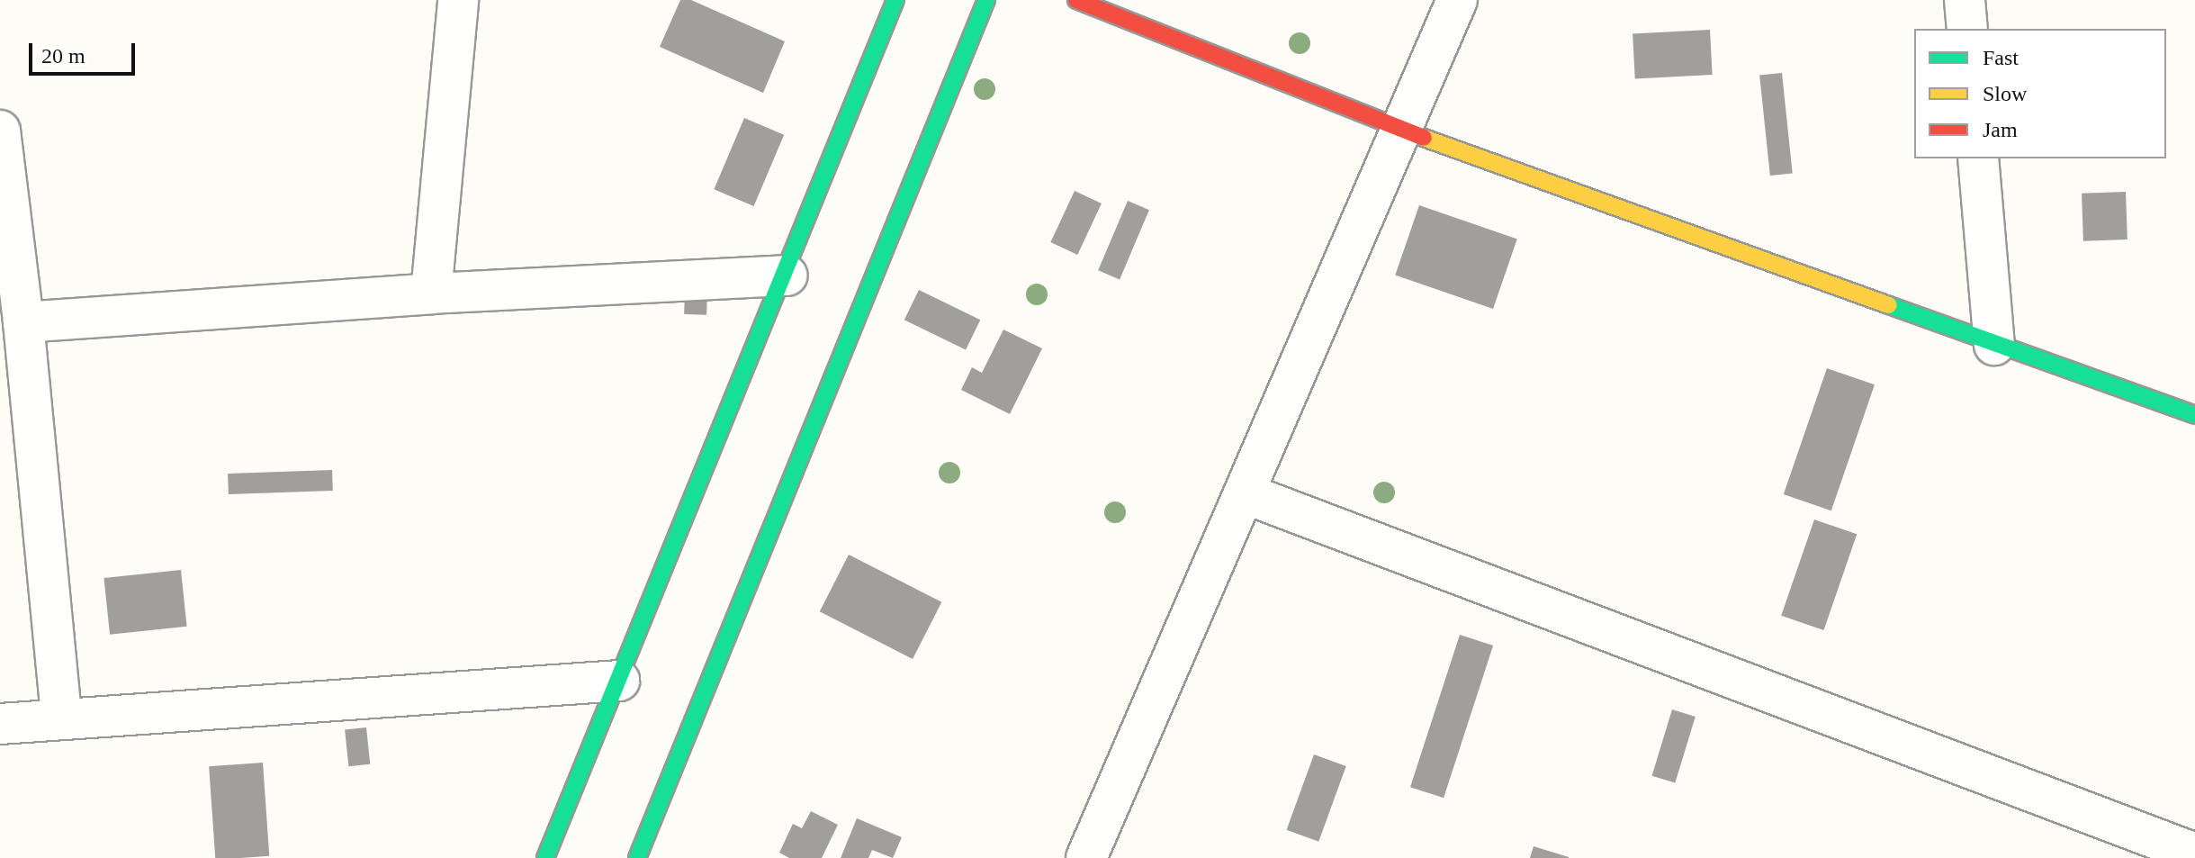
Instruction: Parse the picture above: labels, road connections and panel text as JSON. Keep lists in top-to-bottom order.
{
  "legend": ["Fast", "Slow", "Jam"],
  "scale_bar": "20 m"
}
